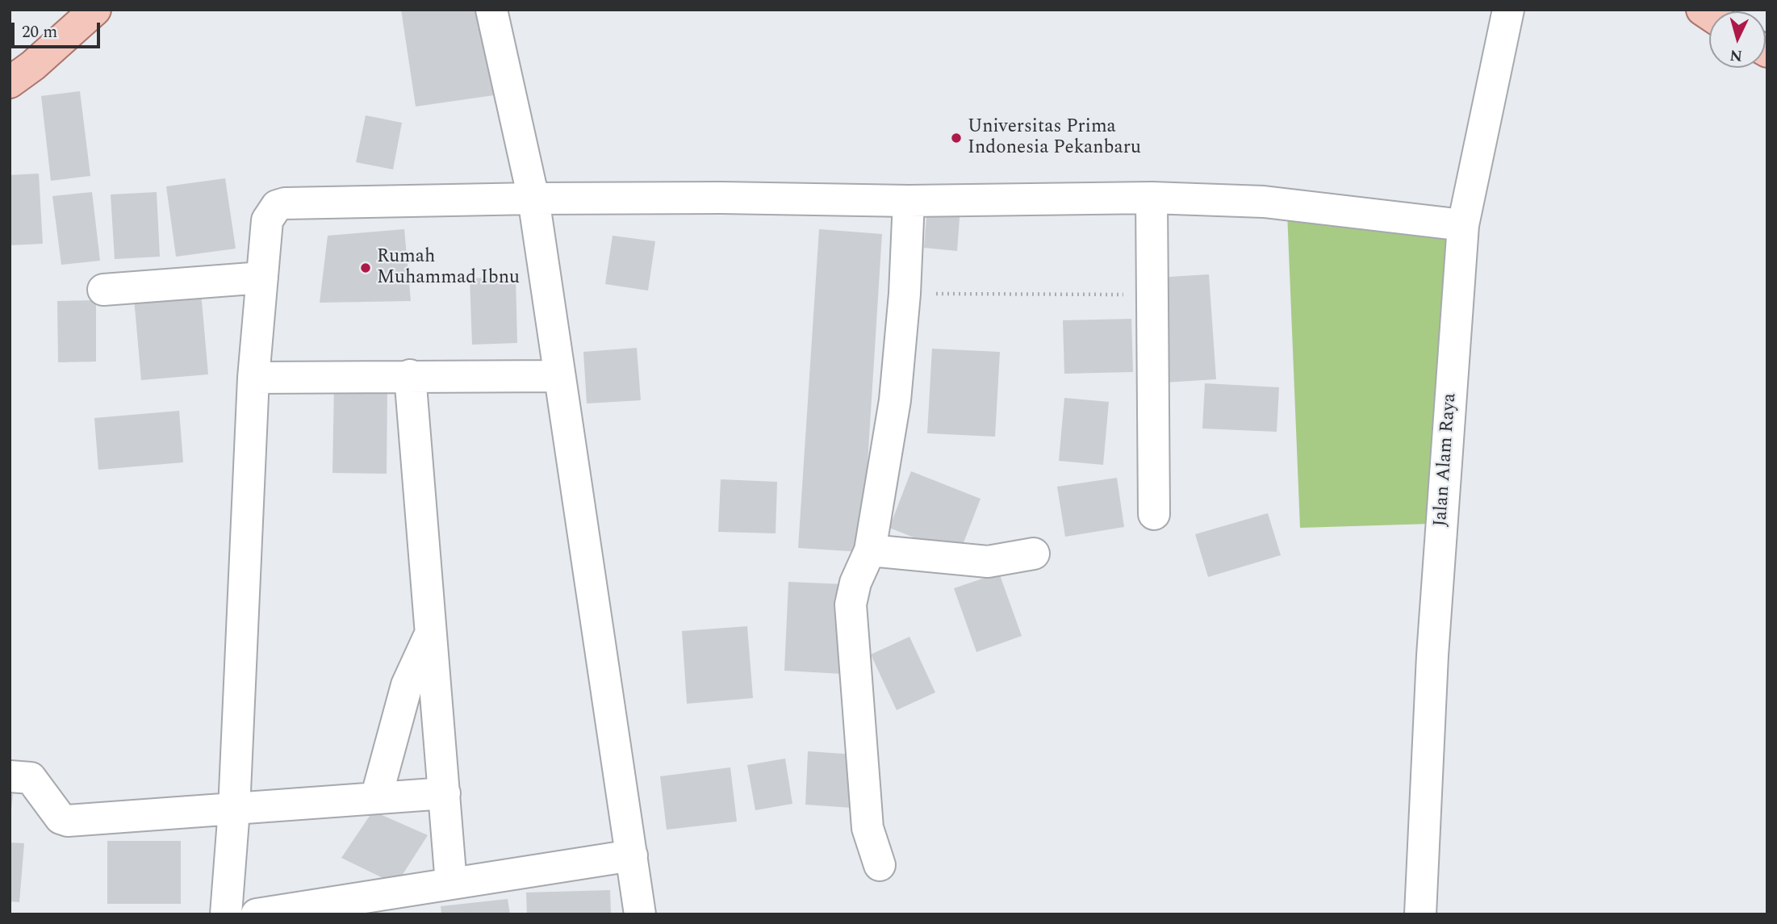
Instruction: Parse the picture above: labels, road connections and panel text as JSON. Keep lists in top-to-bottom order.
{
  "streets": {
    "street": ["Jalan Alam Raya"]
  },
  "places": ["Universitas Prima Indonesia Pekanbaru", "Rumah Muhammad Ibnu"],
  "scale_bar": "20 m",
  "north": "bottom"
}
